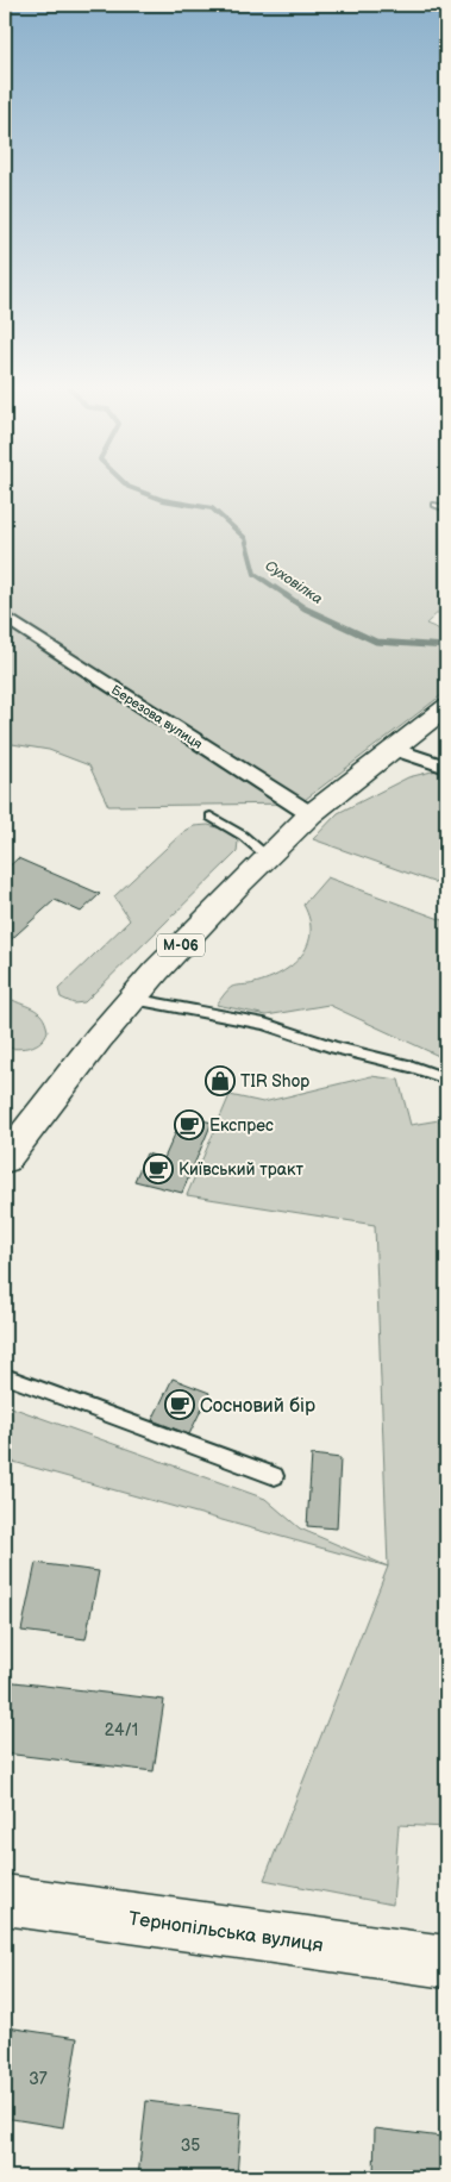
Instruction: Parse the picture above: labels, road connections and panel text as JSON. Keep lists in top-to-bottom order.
{
  "streets": {
    "main road": ["М-06", "Тернопільська вулиця"],
    "street": ["Березова вулиця"]
  },
  "crossings": [
    ["Березова вулиця", "М-06"]
  ],
  "water": ["Суховілка"],
  "places": {
    "shop": ["TIR Shop"],
    "cafe": ["Експрес", "Київський тракт", "Сосновий бір"]
  },
  "house_numbers": ["24/1", "37", "35"]
}
